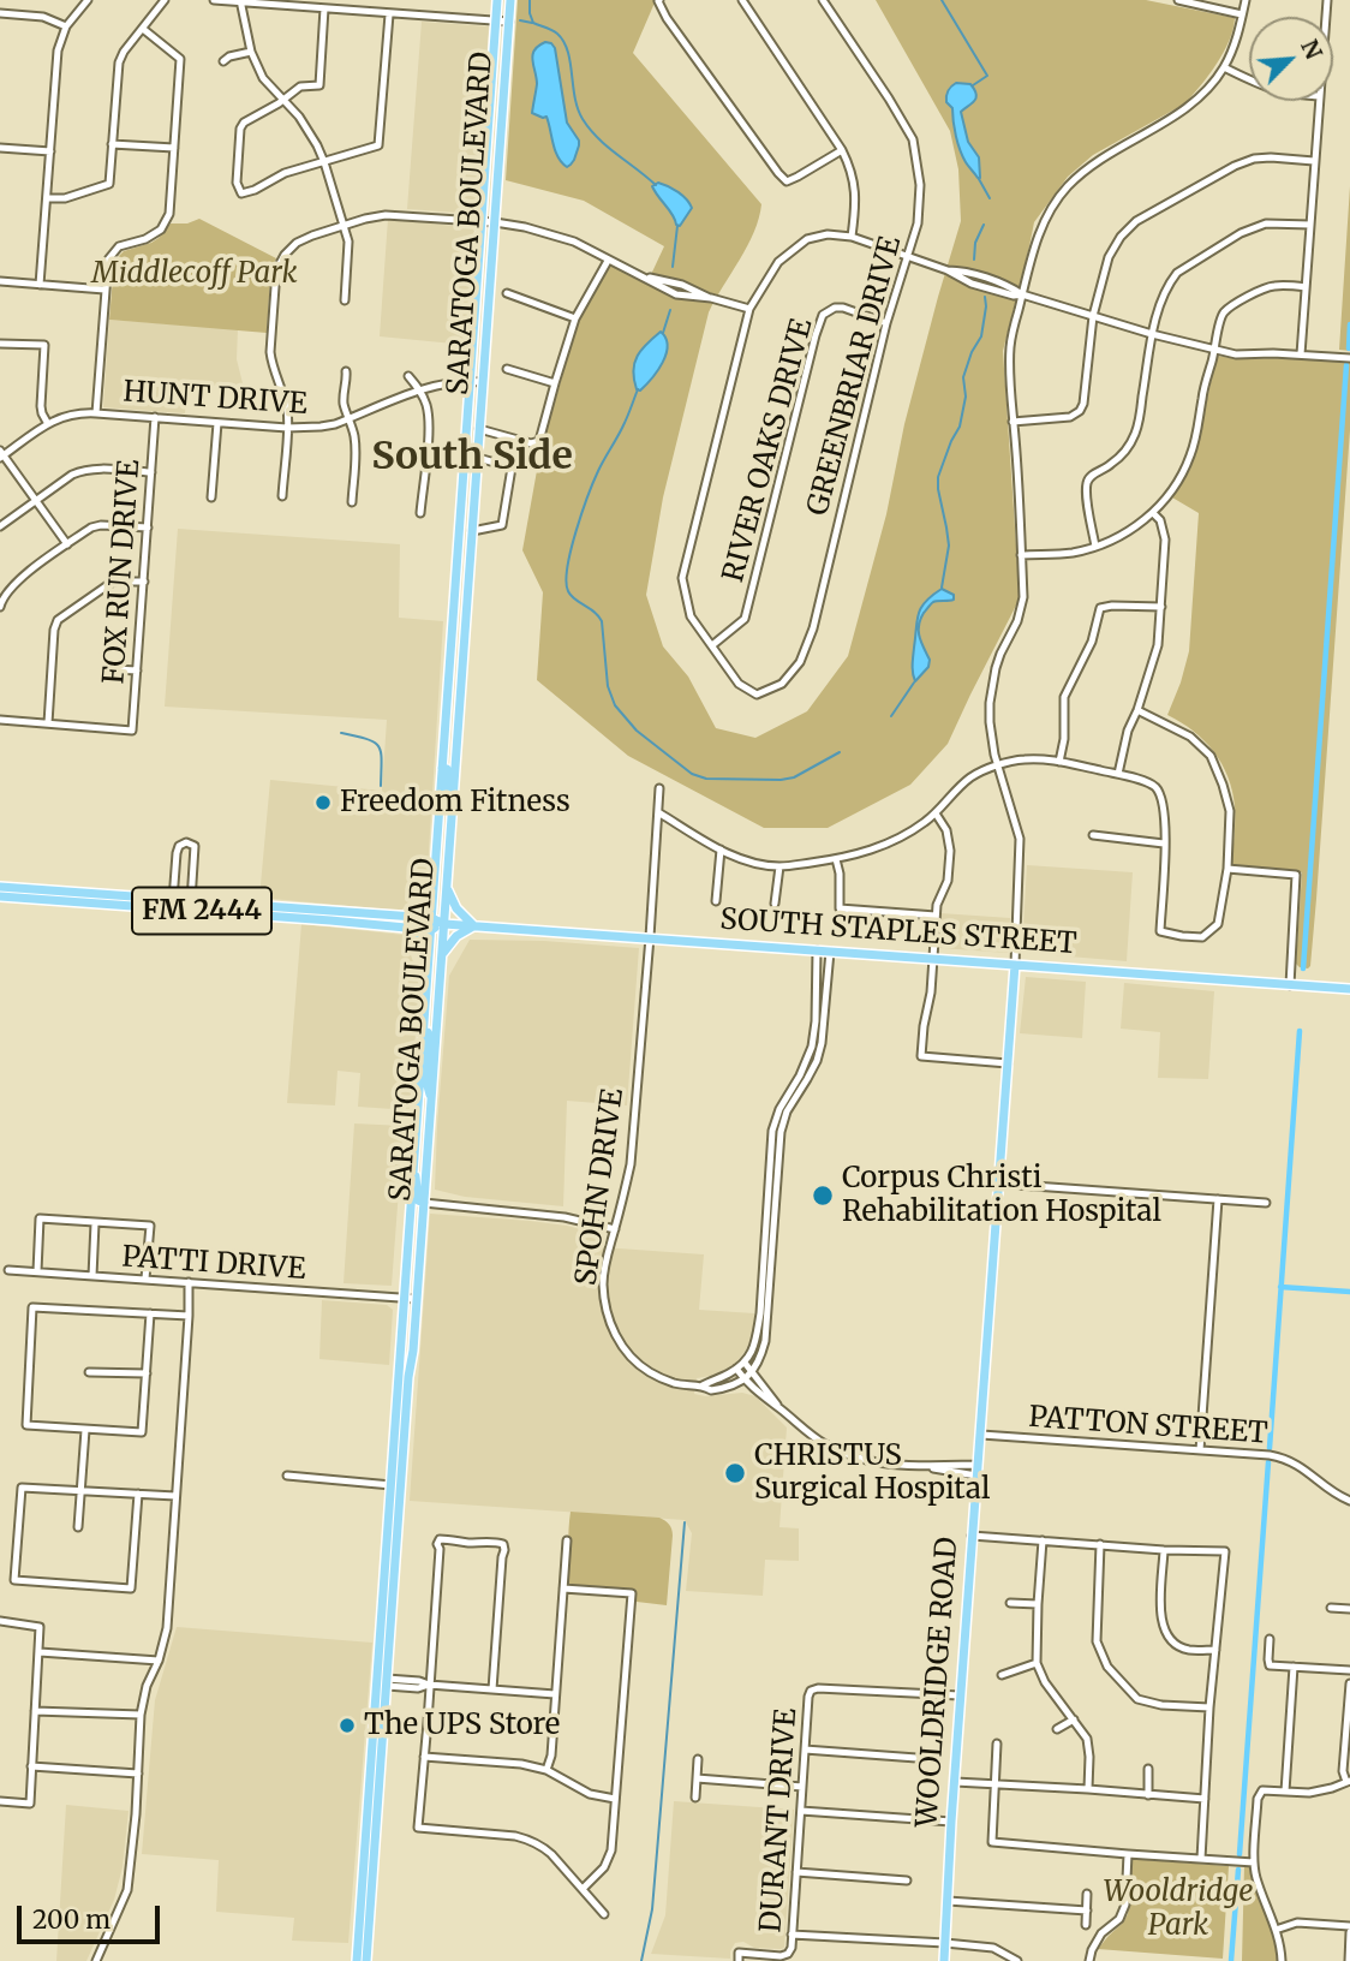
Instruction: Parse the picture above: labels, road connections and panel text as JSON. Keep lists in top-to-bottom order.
{
  "streets": {
    "main road": [
      "SARATOGA BOULEVARD",
      "FM 2444",
      "SOUTH STAPLES STREET",
      "WOOLDRIDGE ROAD"
    ],
    "street": [
      "GREENBRIAR DRIVE",
      "HUNT DRIVE",
      "RIVER OAKS DRIVE",
      "FOX RUN DRIVE",
      "SPOHN DRIVE",
      "PATTI DRIVE",
      "PATTON STREET",
      "DURANT DRIVE"
    ]
  },
  "crossings": [
    ["SARATOGA BOULEVARD", "HUNT DRIVE"],
    ["SARATOGA BOULEVARD", "SOUTH STAPLES STREET"],
    ["SARATOGA BOULEVARD", "PATTI DRIVE"],
    ["GREENBRIAR DRIVE", "RIVER OAKS DRIVE"],
    ["HUNT DRIVE", "FOX RUN DRIVE"],
    ["SOUTH STAPLES STREET", "SPOHN DRIVE"],
    ["SOUTH STAPLES STREET", "WOOLDRIDGE ROAD"],
    ["PATTON STREET", "WOOLDRIDGE ROAD"],
    ["WOOLDRIDGE ROAD", "DURANT DRIVE"]
  ],
  "districts": ["South Side"],
  "parks": ["Middlecoff Park", "Wooldridge Park"],
  "places": [
    "Freedom Fitness",
    "Corpus Christi Rehabilitation Hospital",
    "CHRISTUS Surgical Hospital",
    "The UPS Store"
  ],
  "scale_bar": "200 m",
  "north": "top right"
}
